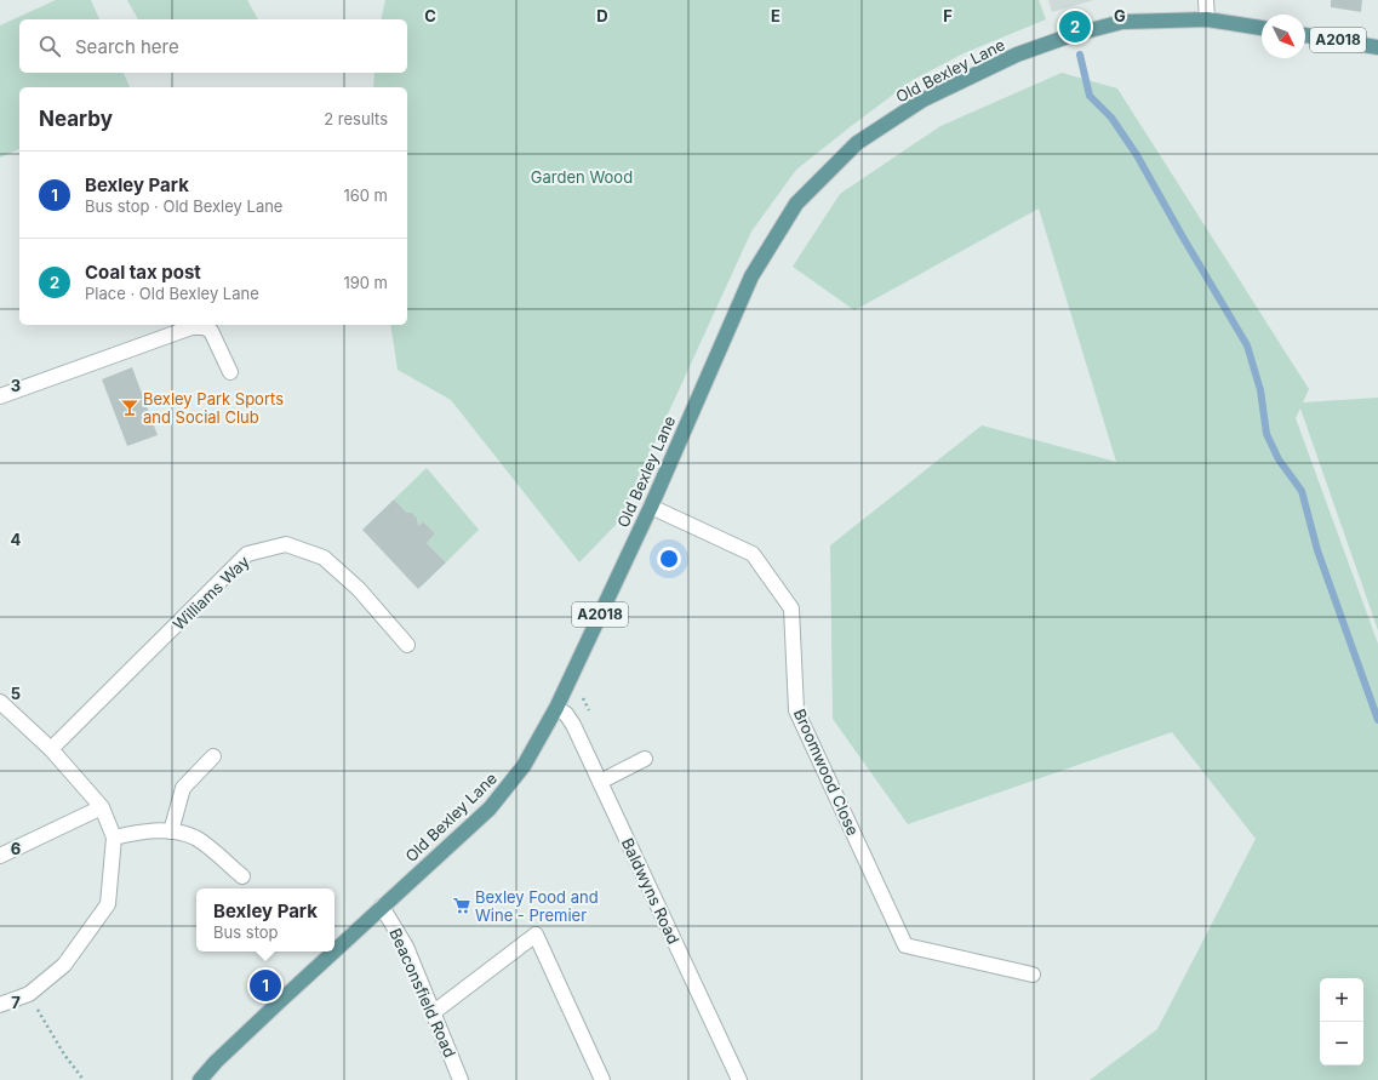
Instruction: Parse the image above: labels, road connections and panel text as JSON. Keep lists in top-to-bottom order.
{
  "streets": {
    "main road": ["A2018", "Old Bexley Lane"],
    "street": [
      "Williams Way",
      "Broomwood Close",
      "Baldwyns Road",
      "Beaconsfield Road"
    ]
  },
  "crossings": [
    ["A2018", "Old Bexley Lane"],
    ["Old Bexley Lane", "Broomwood Close"],
    ["Old Bexley Lane", "Baldwyns Road"],
    ["Old Bexley Lane", "Beaconsfield Road"]
  ],
  "parks": ["Garden Wood"],
  "places": {
    "bar": ["Bexley Park Sports and Social Club"],
    "supermarket": ["Bexley Food and Wine - Premier"]
  },
  "north": "bottom right",
  "page": {
    "pins": ["2", "1"],
    "search": "Search here",
    "heading": ["Nearby", "2 results"],
    "list": [
      {
        "mark": "1",
        "name": "Bexley Park",
        "note": "Bus stop · Old Bexley Lane",
        "value": "160 m"
      },
      {
        "mark": "2",
        "name": "Coal tax post",
        "note": "Place · Old Bexley Lane",
        "value": "190 m"
      }
    ],
    "popup": ["Bexley Park", "Bus stop"],
    "map_buttons": ["+", "−"]
  },
  "grid": {
    "columns": [
      "C",
      "D",
      "E",
      "F",
      "G"
    ],
    "rows": [
      "3",
      "4",
      "5",
      "6",
      "7"
    ]
  }
}
